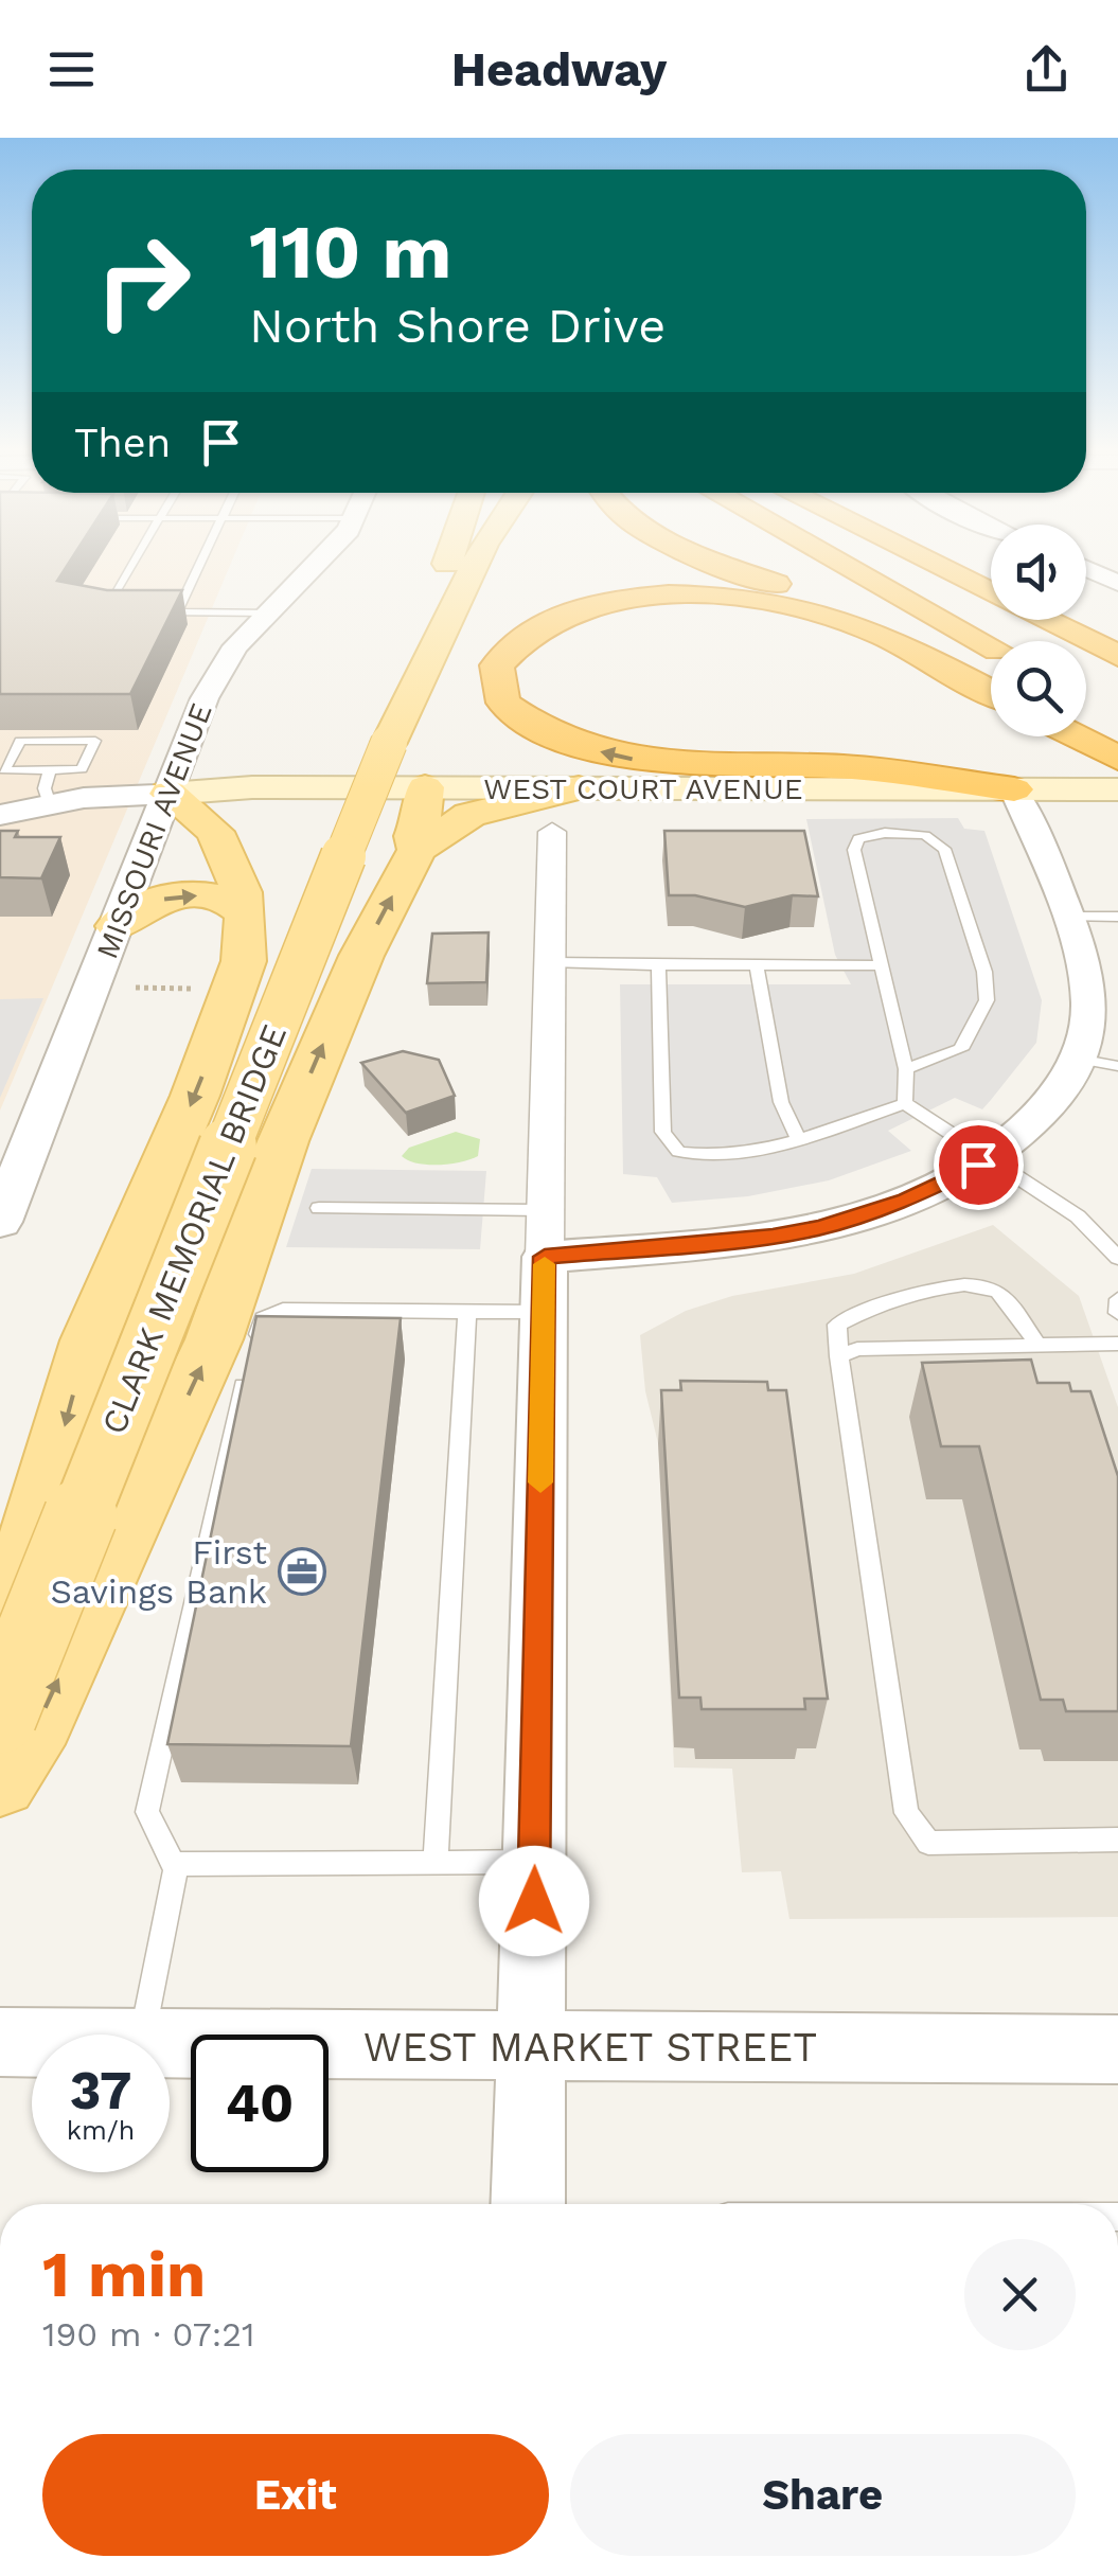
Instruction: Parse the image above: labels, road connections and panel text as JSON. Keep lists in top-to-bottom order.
{
  "streets": {
    "main road": ["WEST COURT AVENUE", "CLARK MEMORIAL BRIDGE"],
    "street": ["MISSOURI AVENUE", "WEST MARKET STREET"]
  },
  "crossings": [
    ["WEST COURT AVENUE", "MISSOURI AVENUE"]
  ],
  "places": {
    "office": ["First Savings Bank"]
  },
  "page": {
    "header": "Headway",
    "turn": ["110 m", "North Shore Drive"],
    "then": "Then",
    "speed": "37 km/h",
    "limit": "40",
    "heading": ["1 min", "190 m · 07:21"],
    "buttons": ["Exit", "Share"]
  }
}
